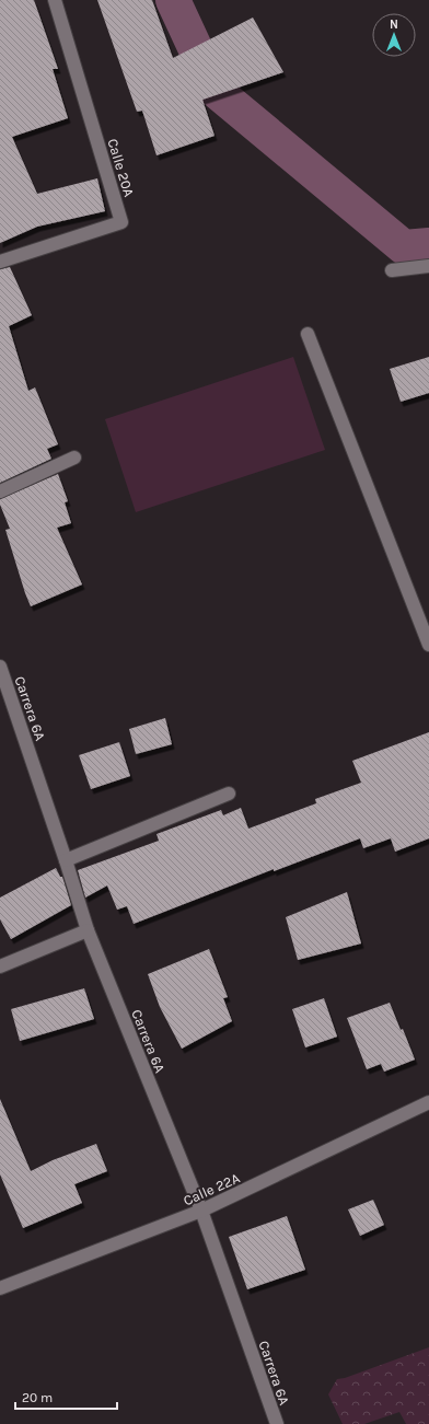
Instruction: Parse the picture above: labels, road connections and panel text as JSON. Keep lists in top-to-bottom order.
{
  "streets": {
    "street": ["Calle 20A", "Carrera 6A", "Calle 22A"]
  },
  "crossings": [
    ["Carrera 6A", "Calle 22A"]
  ],
  "scale_bar": "20 m",
  "north": "top"
}
